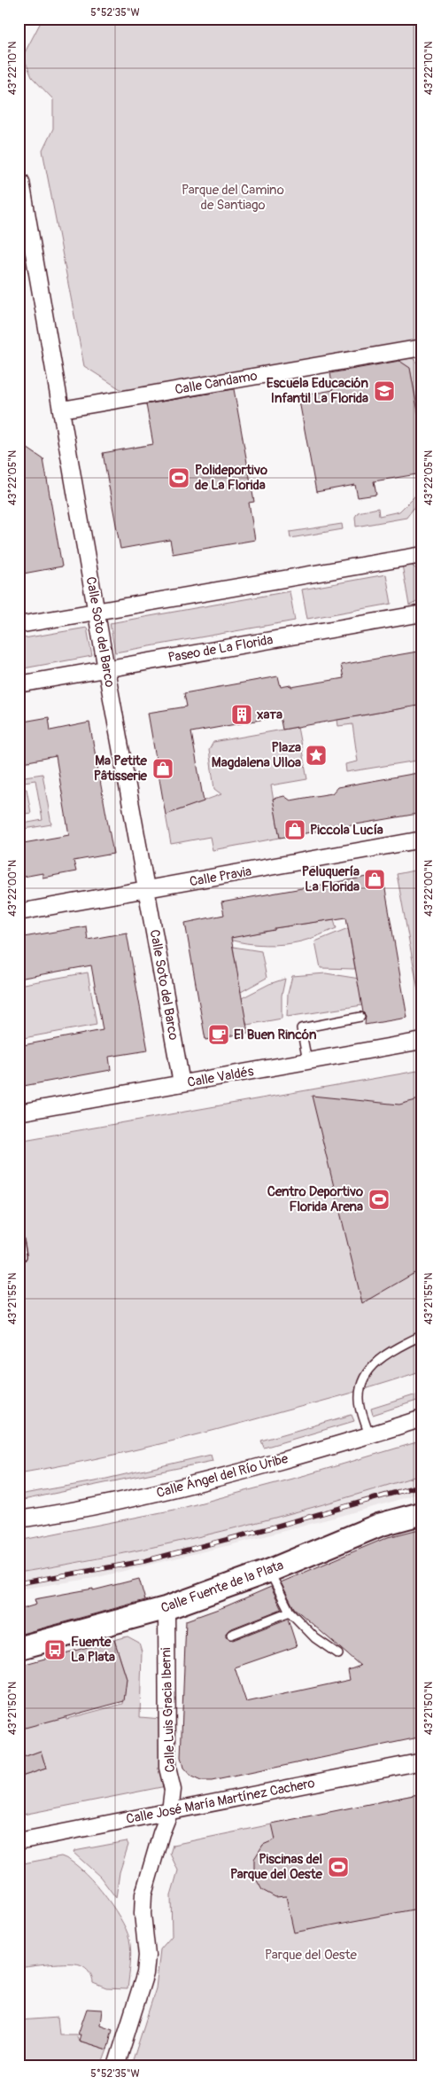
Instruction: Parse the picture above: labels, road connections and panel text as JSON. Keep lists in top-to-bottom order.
{
  "streets": {
    "main road": ["Calle Fuente de la Plata"],
    "street": [
      "Calle Candamo",
      "Calle Soto del Barco",
      "Paseo de La Florida",
      "Calle Pravia",
      "Calle Valdés",
      "Calle Ángel del Río Uribe",
      "Calle Luis Gracia Iberni",
      "Calle José María Martínez Cachero"
    ]
  },
  "crossings": [
    ["Calle Candamo", "Calle Soto del Barco"],
    ["Calle Soto del Barco", "Paseo de La Florida"],
    ["Calle Soto del Barco", "Calle Pravia"],
    ["Calle Soto del Barco", "Calle Valdés"],
    ["Calle Fuente de la Plata", "Calle Luis Gracia Iberni"],
    ["Calle Luis Gracia Iberni", "Calle José María Martínez Cachero"]
  ],
  "parks": ["Parque del Camino de Santiago", "Parque del Oeste"],
  "places": {
    "school or university": ["Escuela Educación Infantil La Florida"],
    "sports": ["Polideportivo de La Florida", "Centro Deportivo Florida Arena", "Piscinas del Parque del Oeste"],
    "building": ["хата"],
    "place": ["Plaza Magdalena Ulloa"],
    "shop": ["Ma Petite Pâtisserie", "Piccola Lucía", "Peluquería La Florida"],
    "cafe": ["El Buen Rincón"],
    "bus stop": ["Fuente La Plata"]
  },
  "coordinates": [
    "5°52'35\"W",
    "43°22'10\"N",
    "43°22'05\"N",
    "43°22'00\"N",
    "43°21'55\"N",
    "43°21'50\"N"
  ]
}
